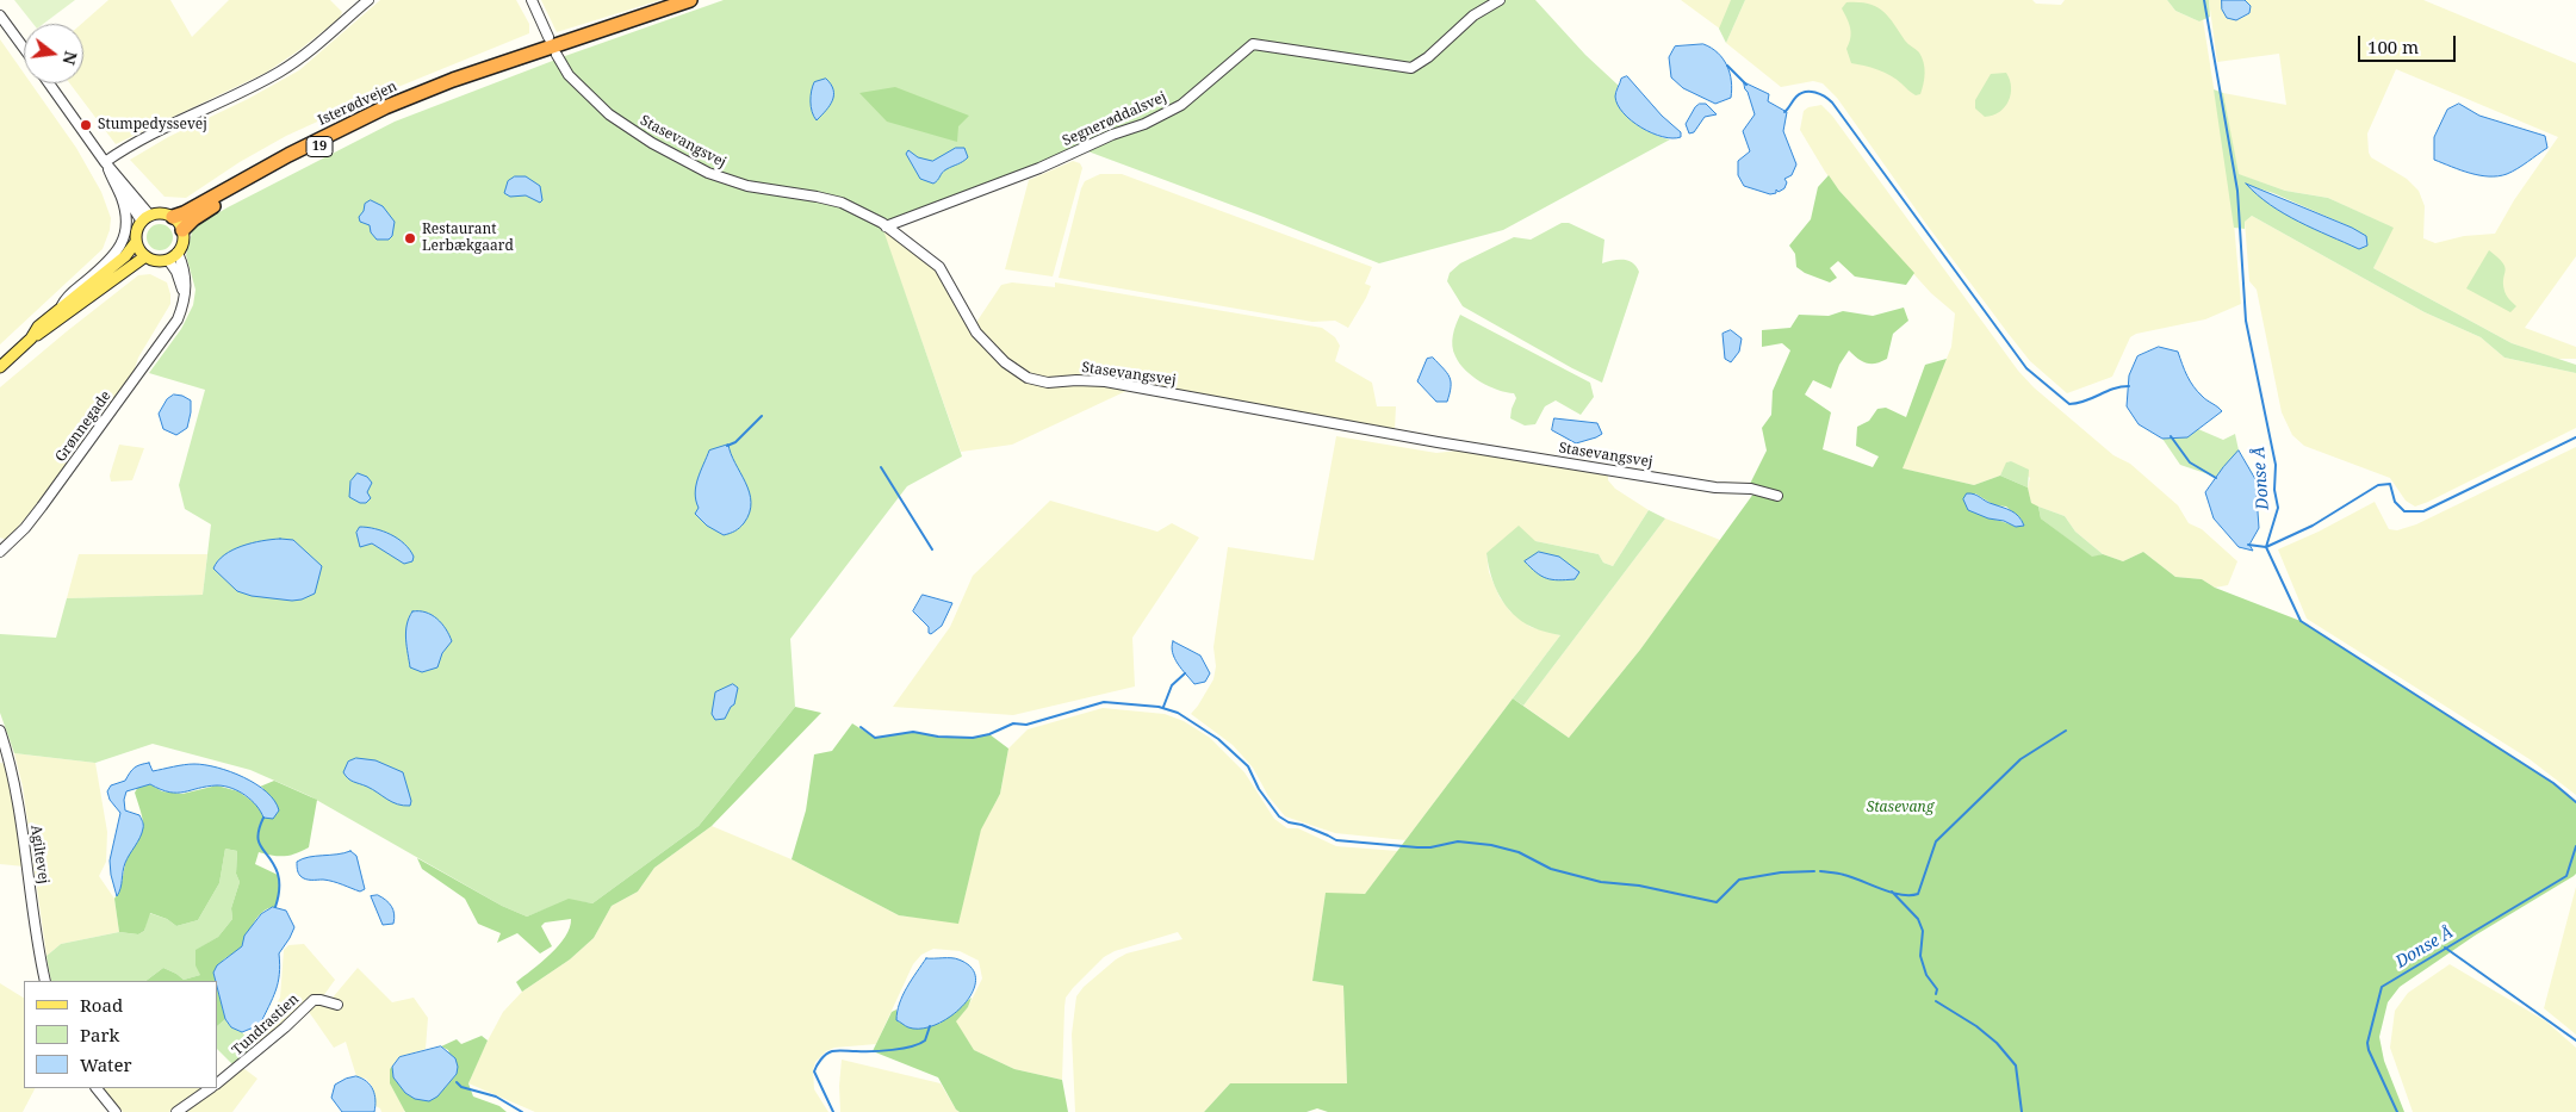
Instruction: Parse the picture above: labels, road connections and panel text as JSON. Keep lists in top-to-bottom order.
{
  "streets": {
    "highway": ["Isterødvejen", "19"],
    "street": [
      "Segnerøddalsvej",
      "Stasevangsvej",
      "Grønnegade",
      "Agiltevej",
      "Tundrastien"
    ]
  },
  "crossings": [
    ["Isterødvejen", "Grønnegade"],
    ["Segnerøddalsvej", "Stasevangsvej"]
  ],
  "water": ["Donse Å"],
  "parks": ["Stasevang"],
  "places": ["Stumpedyssevej", "Restaurant Lerbækgaard"],
  "legend": ["Road", "Park", "Water"],
  "scale_bar": "100 m",
  "north": "right"
}
